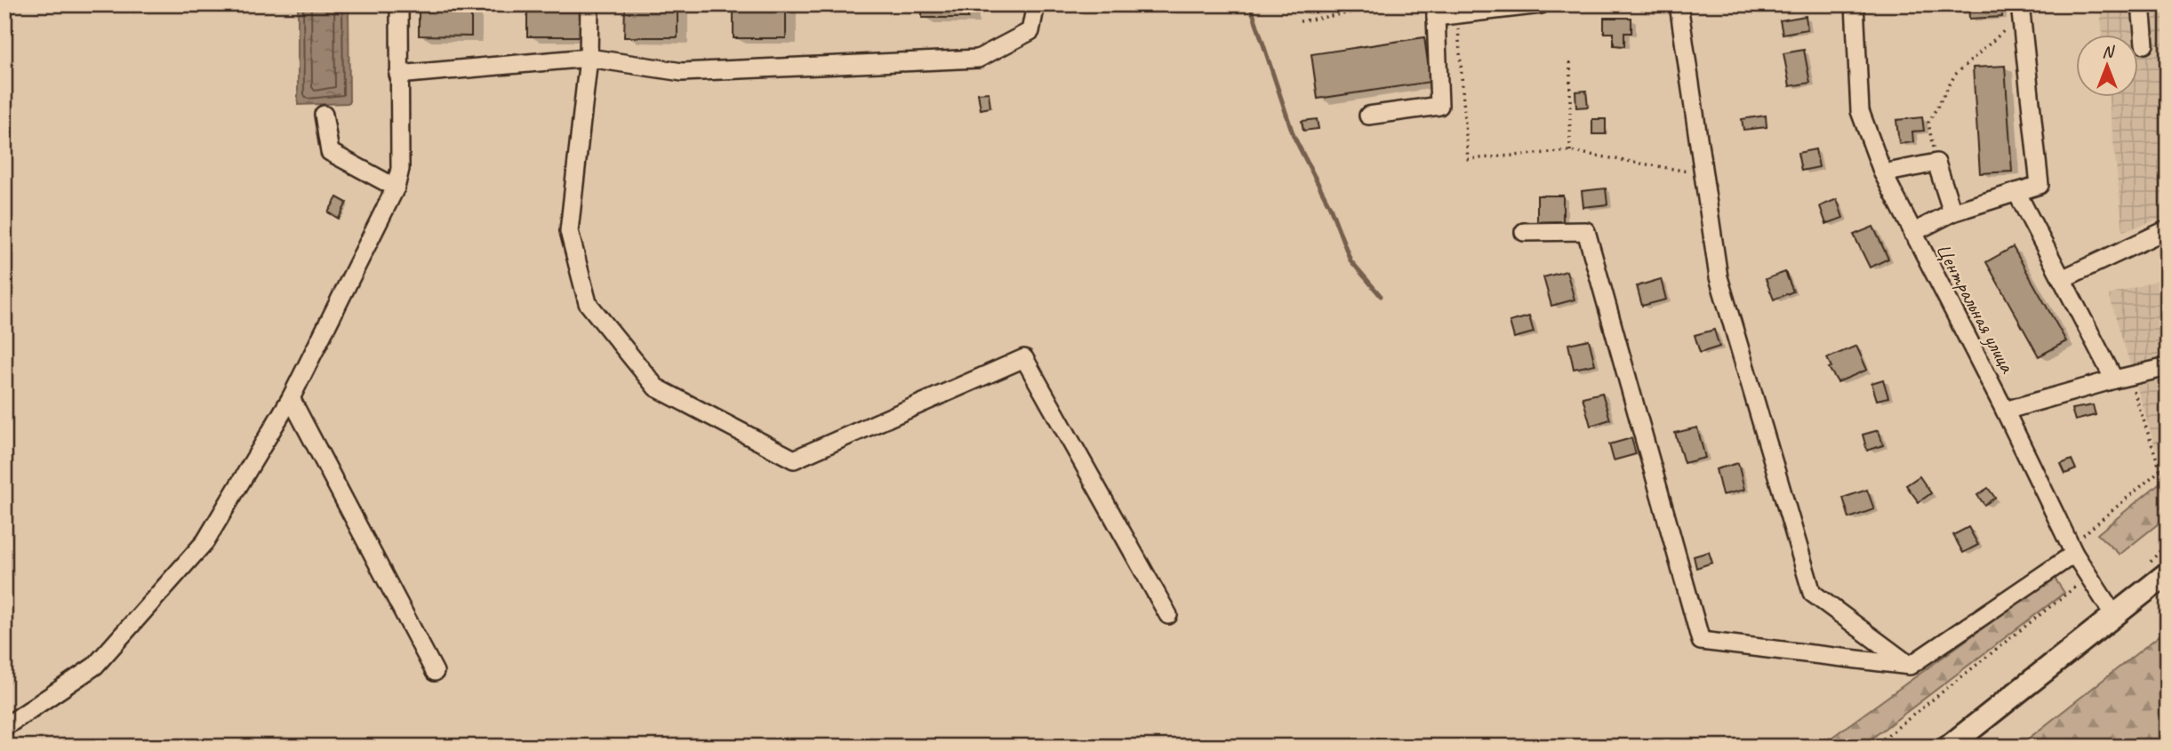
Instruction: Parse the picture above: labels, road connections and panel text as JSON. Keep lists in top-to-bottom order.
{
  "streets": {
    "street": ["Центральная улица"]
  },
  "north": "top"
}
